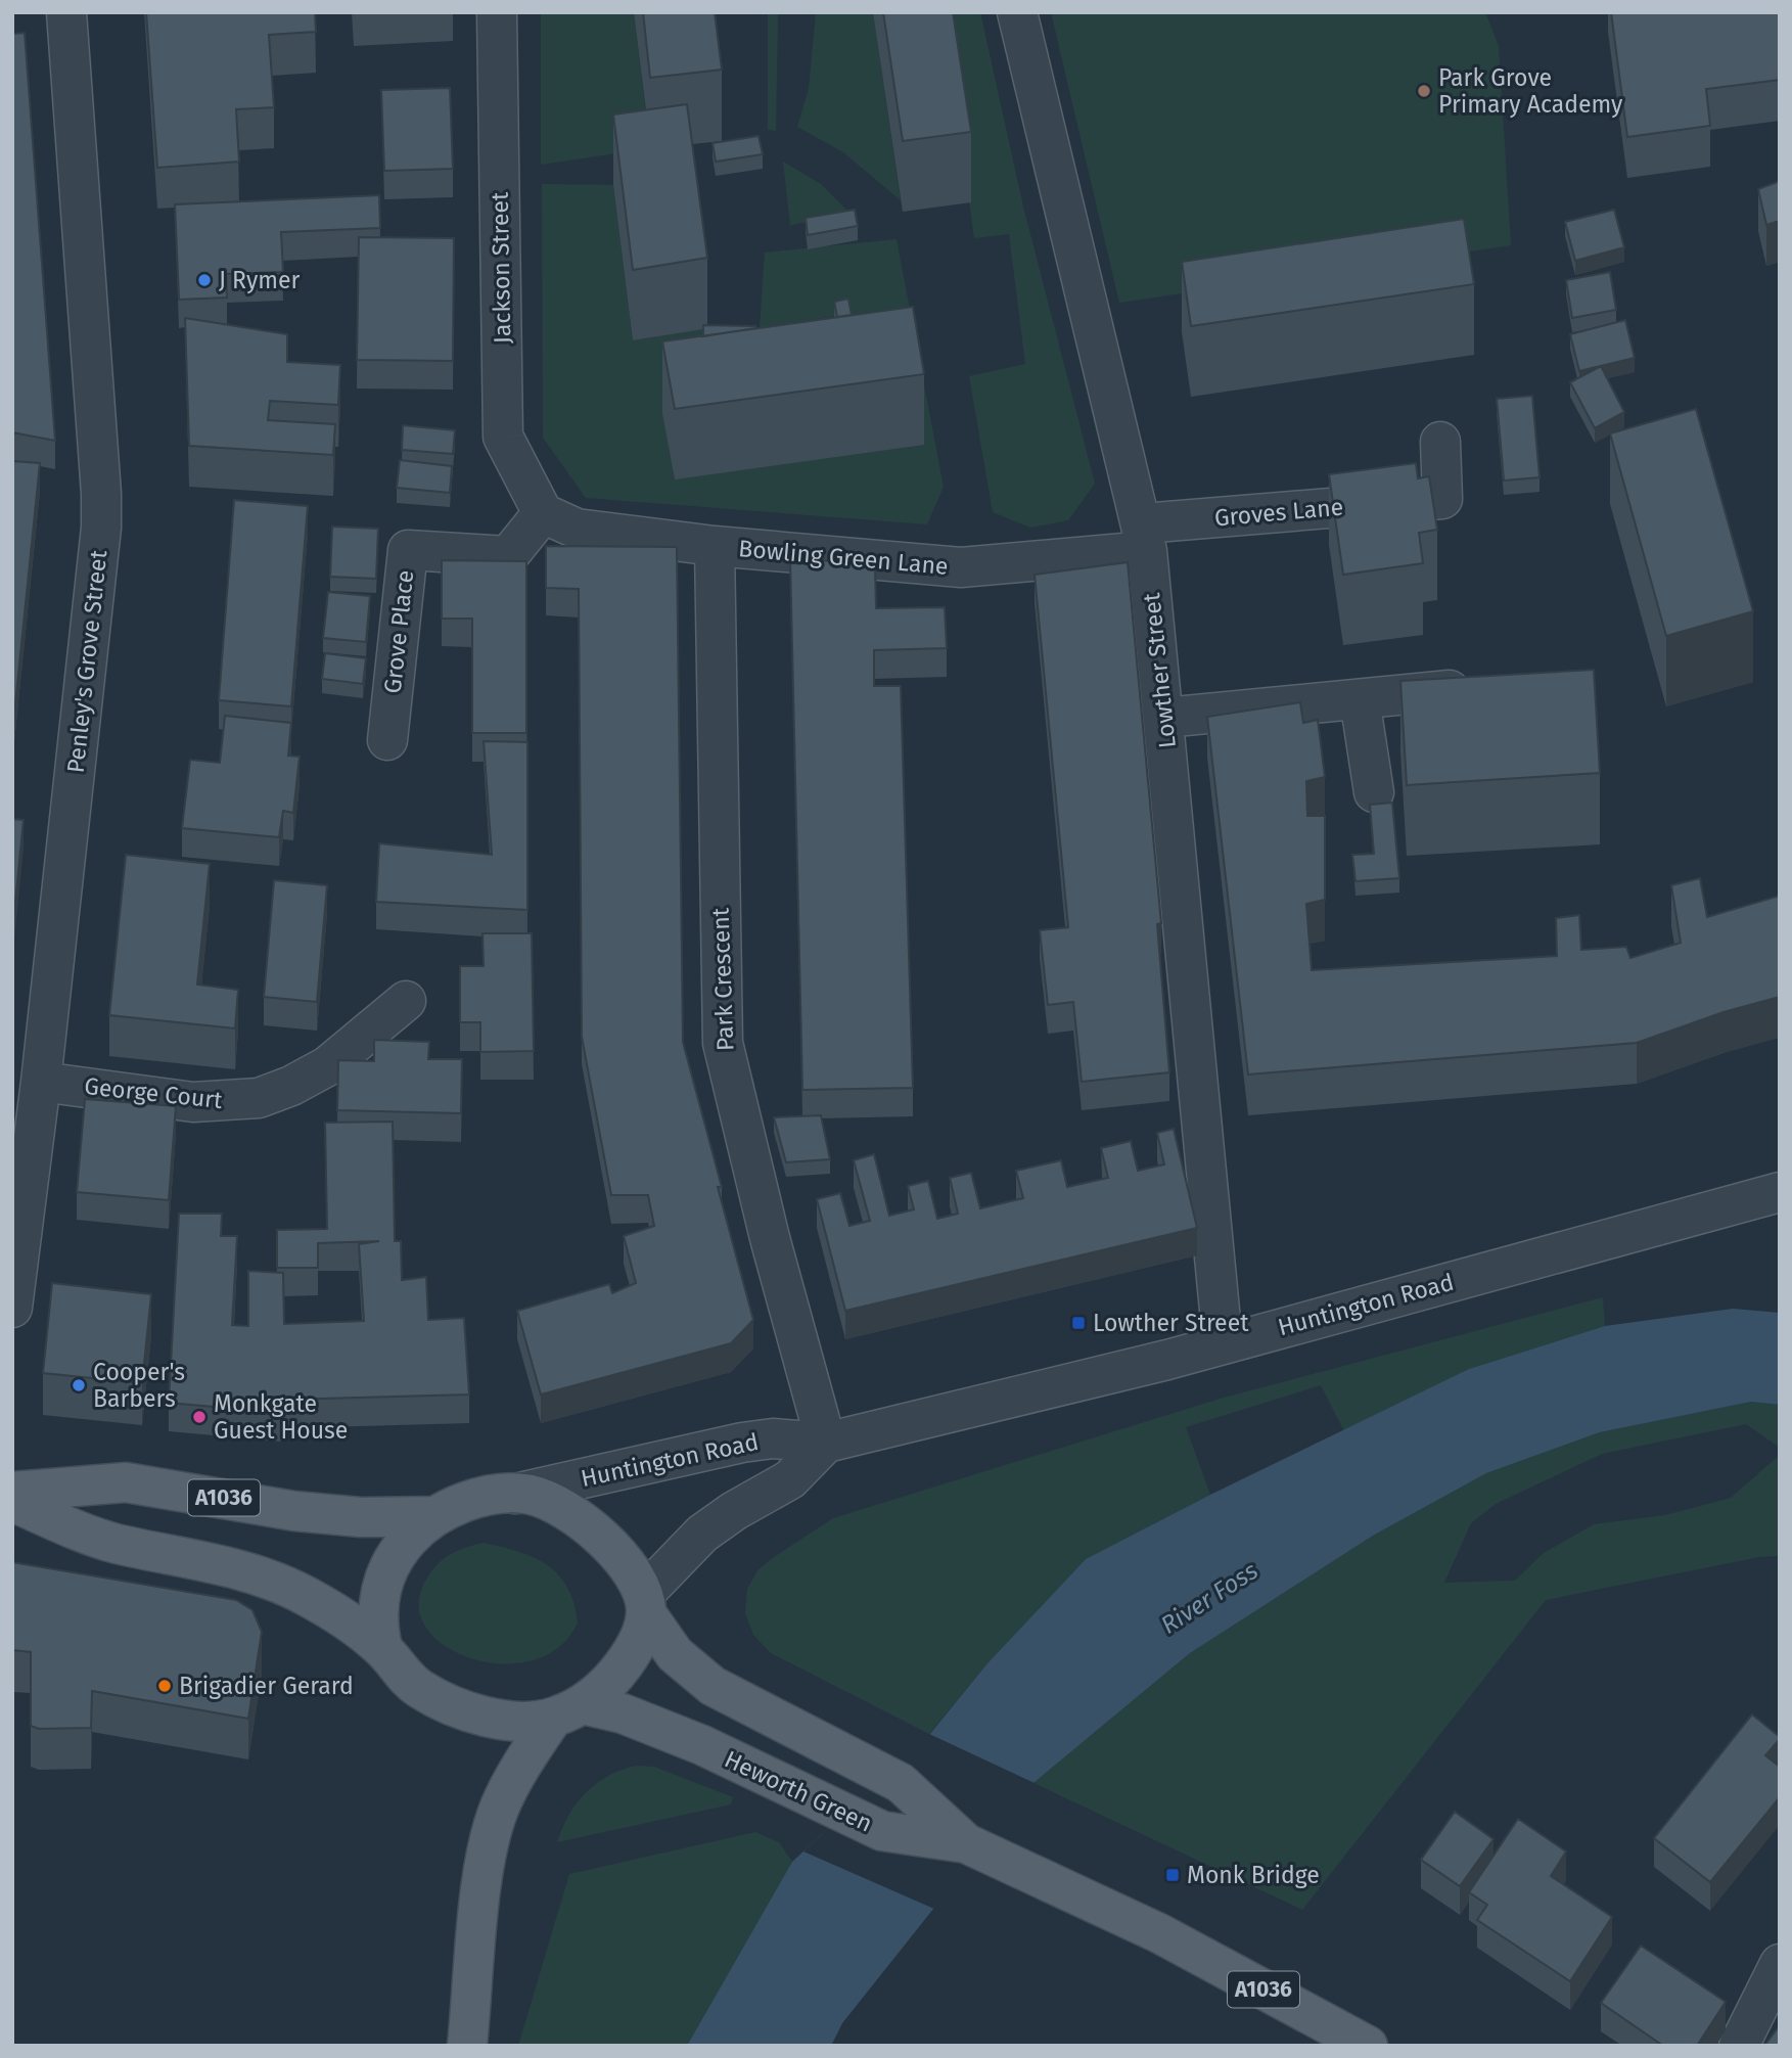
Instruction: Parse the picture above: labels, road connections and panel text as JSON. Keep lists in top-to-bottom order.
{
  "streets": {
    "main road": ["A1036", "Heworth Green"],
    "street": [
      "Jackson Street",
      "Groves Lane",
      "Bowling Green Lane",
      "Grove Place",
      "Penley's Grove Street",
      "Lowther Street",
      "Park Crescent",
      "George Court",
      "Huntington Road"
    ]
  },
  "crossings": [
    ["Jackson Street", "Bowling Green Lane"],
    ["Jackson Street", "Grove Place"],
    ["Groves Lane", "Bowling Green Lane"],
    ["Groves Lane", "Lowther Street"],
    ["Bowling Green Lane", "Grove Place"],
    ["Bowling Green Lane", "Lowther Street"],
    ["Bowling Green Lane", "Park Crescent"],
    ["Penley's Grove Street", "George Court"],
    ["Lowther Street", "Huntington Road"],
    ["Park Crescent", "Huntington Road"],
    ["Huntington Road", "A1036"],
    ["Huntington Road", "Heworth Green"],
    ["A1036", "Heworth Green"]
  ],
  "water": ["River Foss"],
  "places": {
    "other": [
      "Park Grove Primary Academy",
      "J Rymer",
      "Cooper's Barbers",
      "Monkgate Guest House",
      "Brigadier Gerard"
    ],
    "transit": ["Lowther Street", "Monk Bridge"]
  }
}
